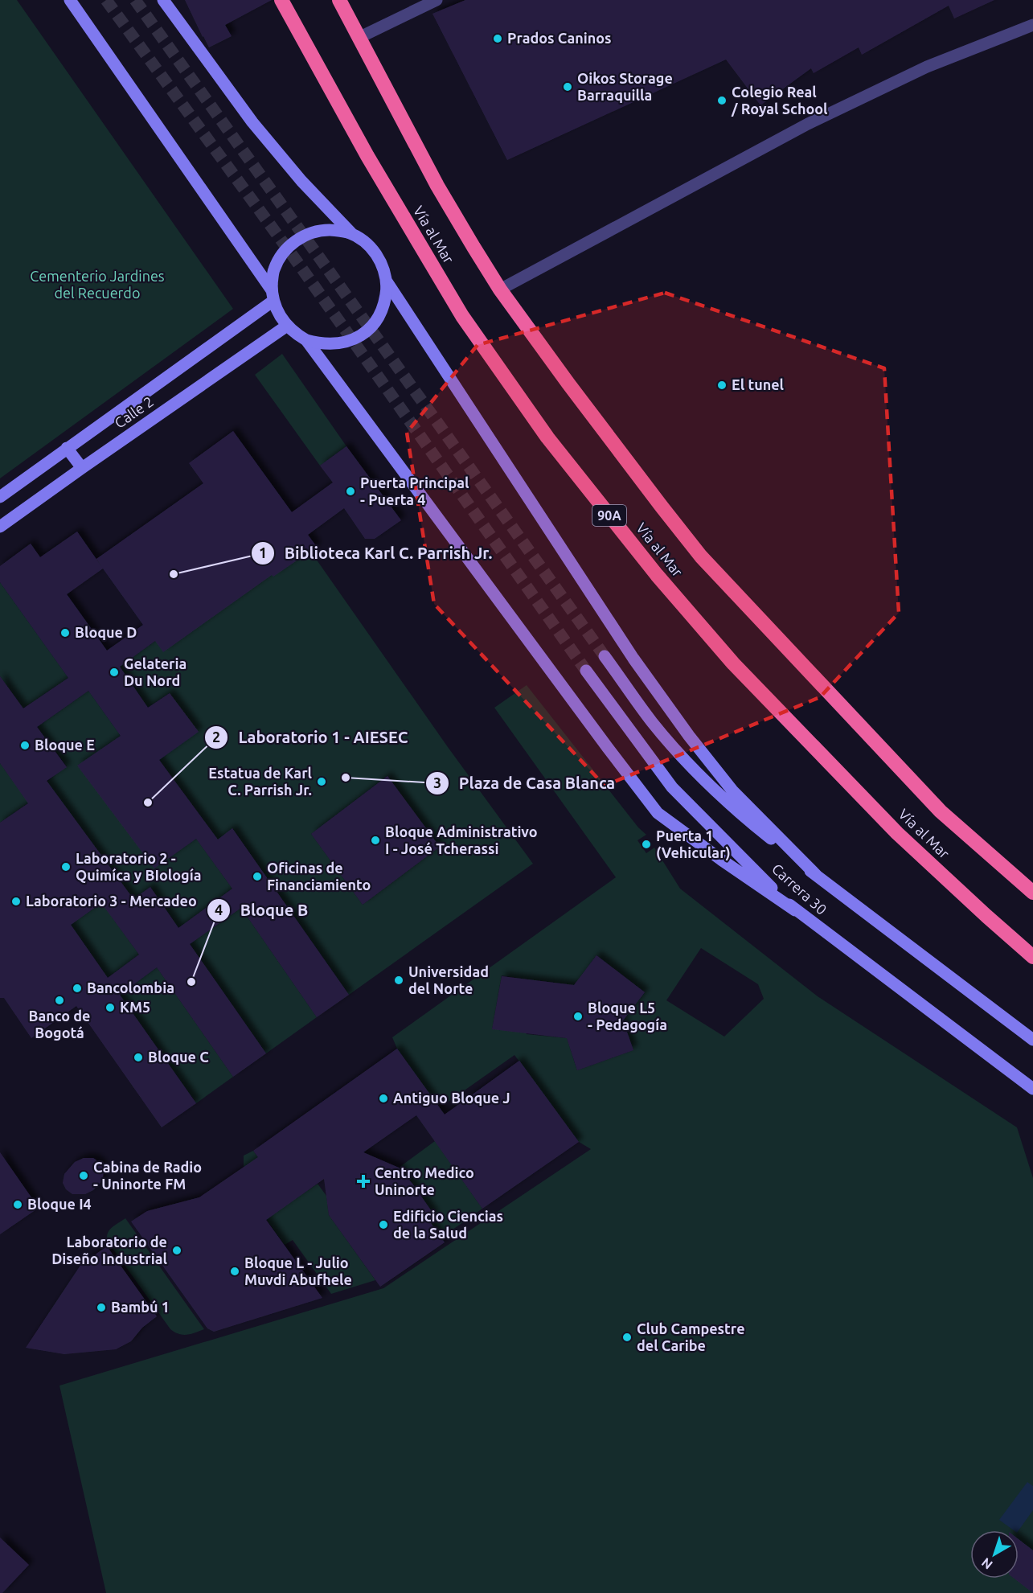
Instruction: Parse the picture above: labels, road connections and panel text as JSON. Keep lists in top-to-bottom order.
{
  "streets": {
    "highway": ["Vía al Mar", "90A"],
    "main road": ["Calle 2", "Carrera 30"]
  },
  "parks": ["Cementerio Jardines del Recuerdo"],
  "places": {
    "other": [
      "Prados Caninos",
      "Oikos Storage Barraquilla",
      "Colegio Real / Royal School",
      "El tunel",
      "Puerta Principal - Puerta 4",
      "Biblioteca Karl C. Parrish Jr.",
      "Bloque D",
      "Gelateria Du Nord",
      "Bloque E",
      "Plaza de Casa Blanca",
      "Estatua de Karl C. Parrish Jr.",
      "Laboratorio 1 - AIESEC",
      "Bloque Administrativo I - José Tcherassi",
      "Puerta 1 (Vehicular)",
      "Laboratorio 2 - Quimíca y BIología",
      "Oficinas de Financiamiento",
      "Laboratorio 3 - Mercadeo",
      "Universidad del Norte",
      "Bloque B",
      "Bancolombia",
      "Banco de Bogotá",
      "KM5",
      "Bloque L5 - Pedagogía",
      "Bloque C",
      "Antiguo Bloque J",
      "Cabina de Radio - Uninorte FM",
      "Bloque I4",
      "Edificio Ciencias de la Salud",
      "Laboratorio de Diseño Industrial",
      "Bloque L - Julio Muvdi Abufhele",
      "Bambú 1",
      "Club Campestre del Caribe"
    ],
    "health": ["Centro Medico Uninorte"]
  },
  "north": "bottom left"
}
